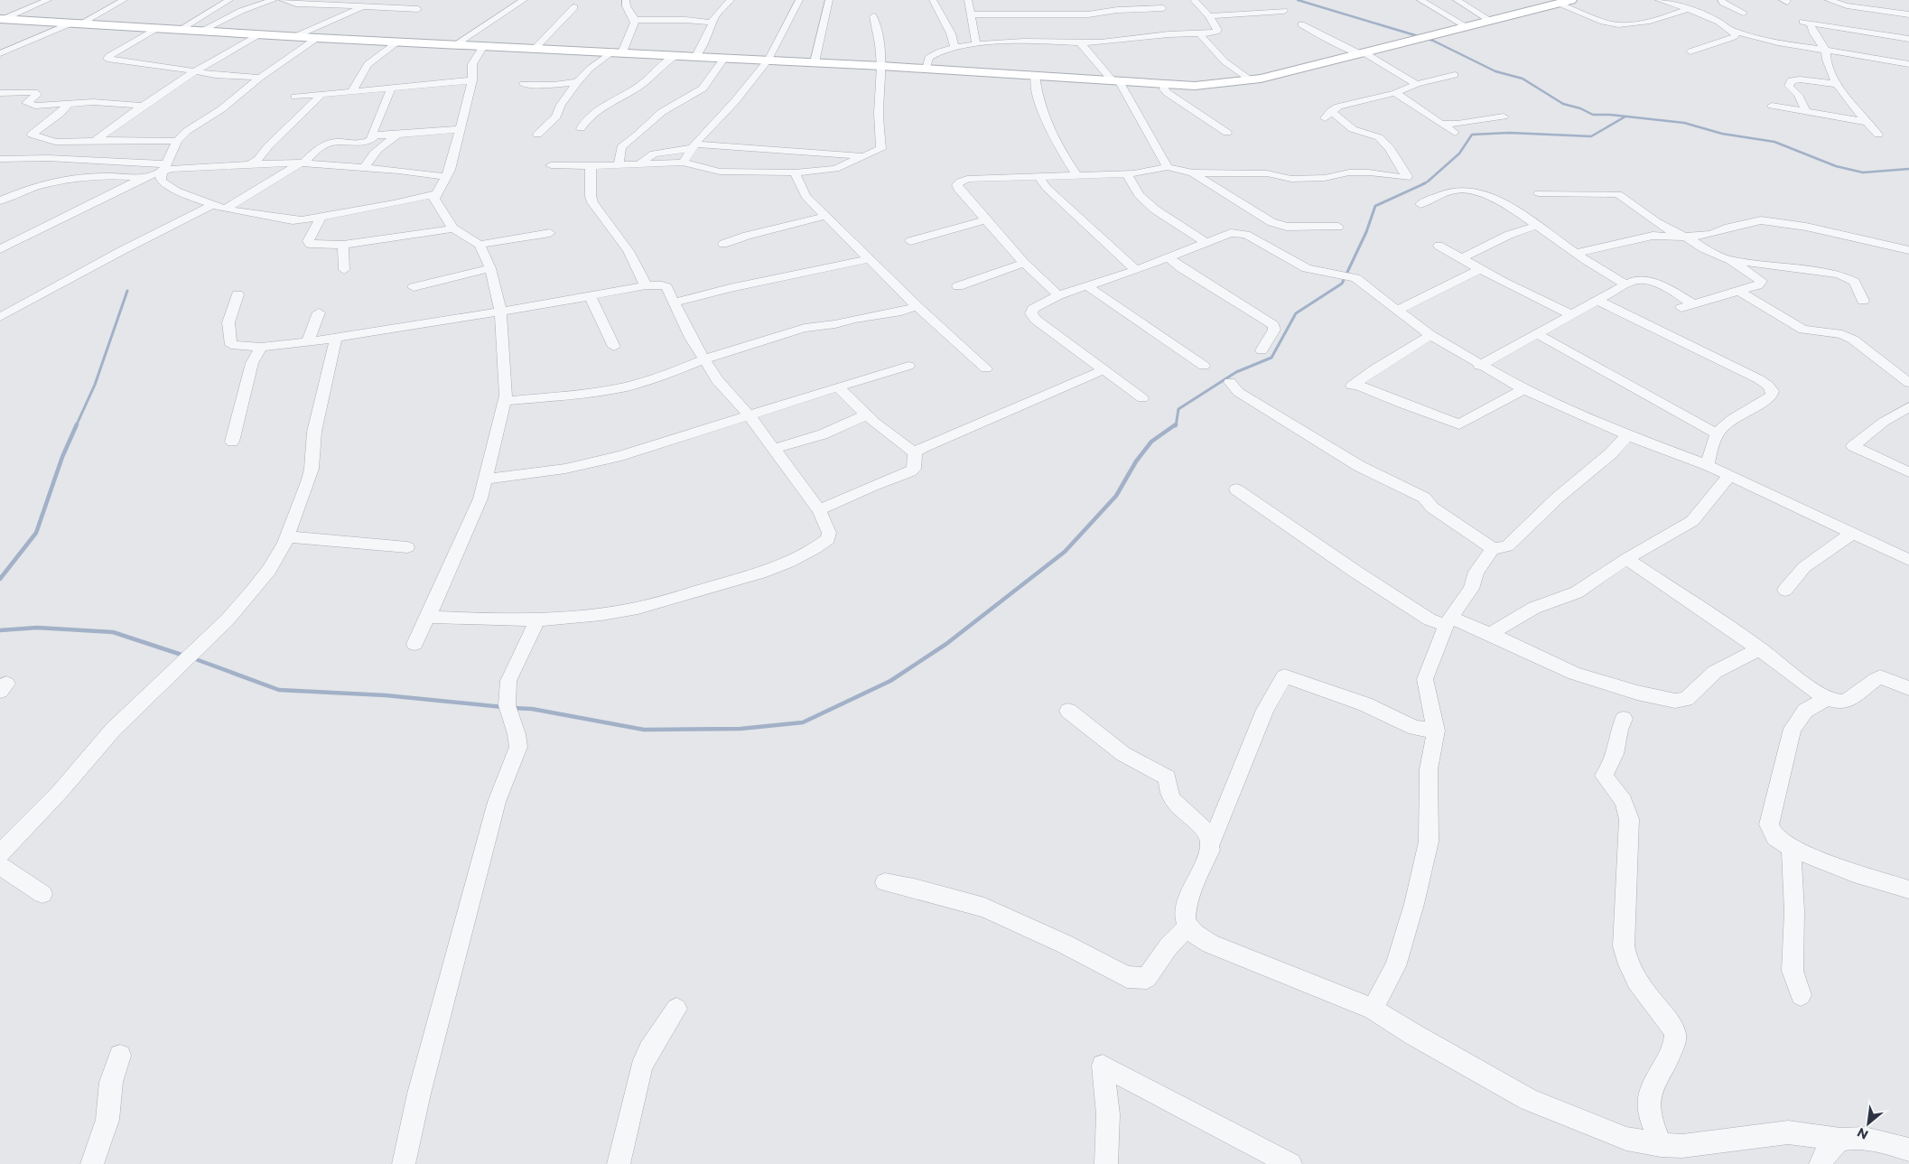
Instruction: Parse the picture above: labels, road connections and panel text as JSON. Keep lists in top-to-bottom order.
{
  "north": "bottom left"
}
